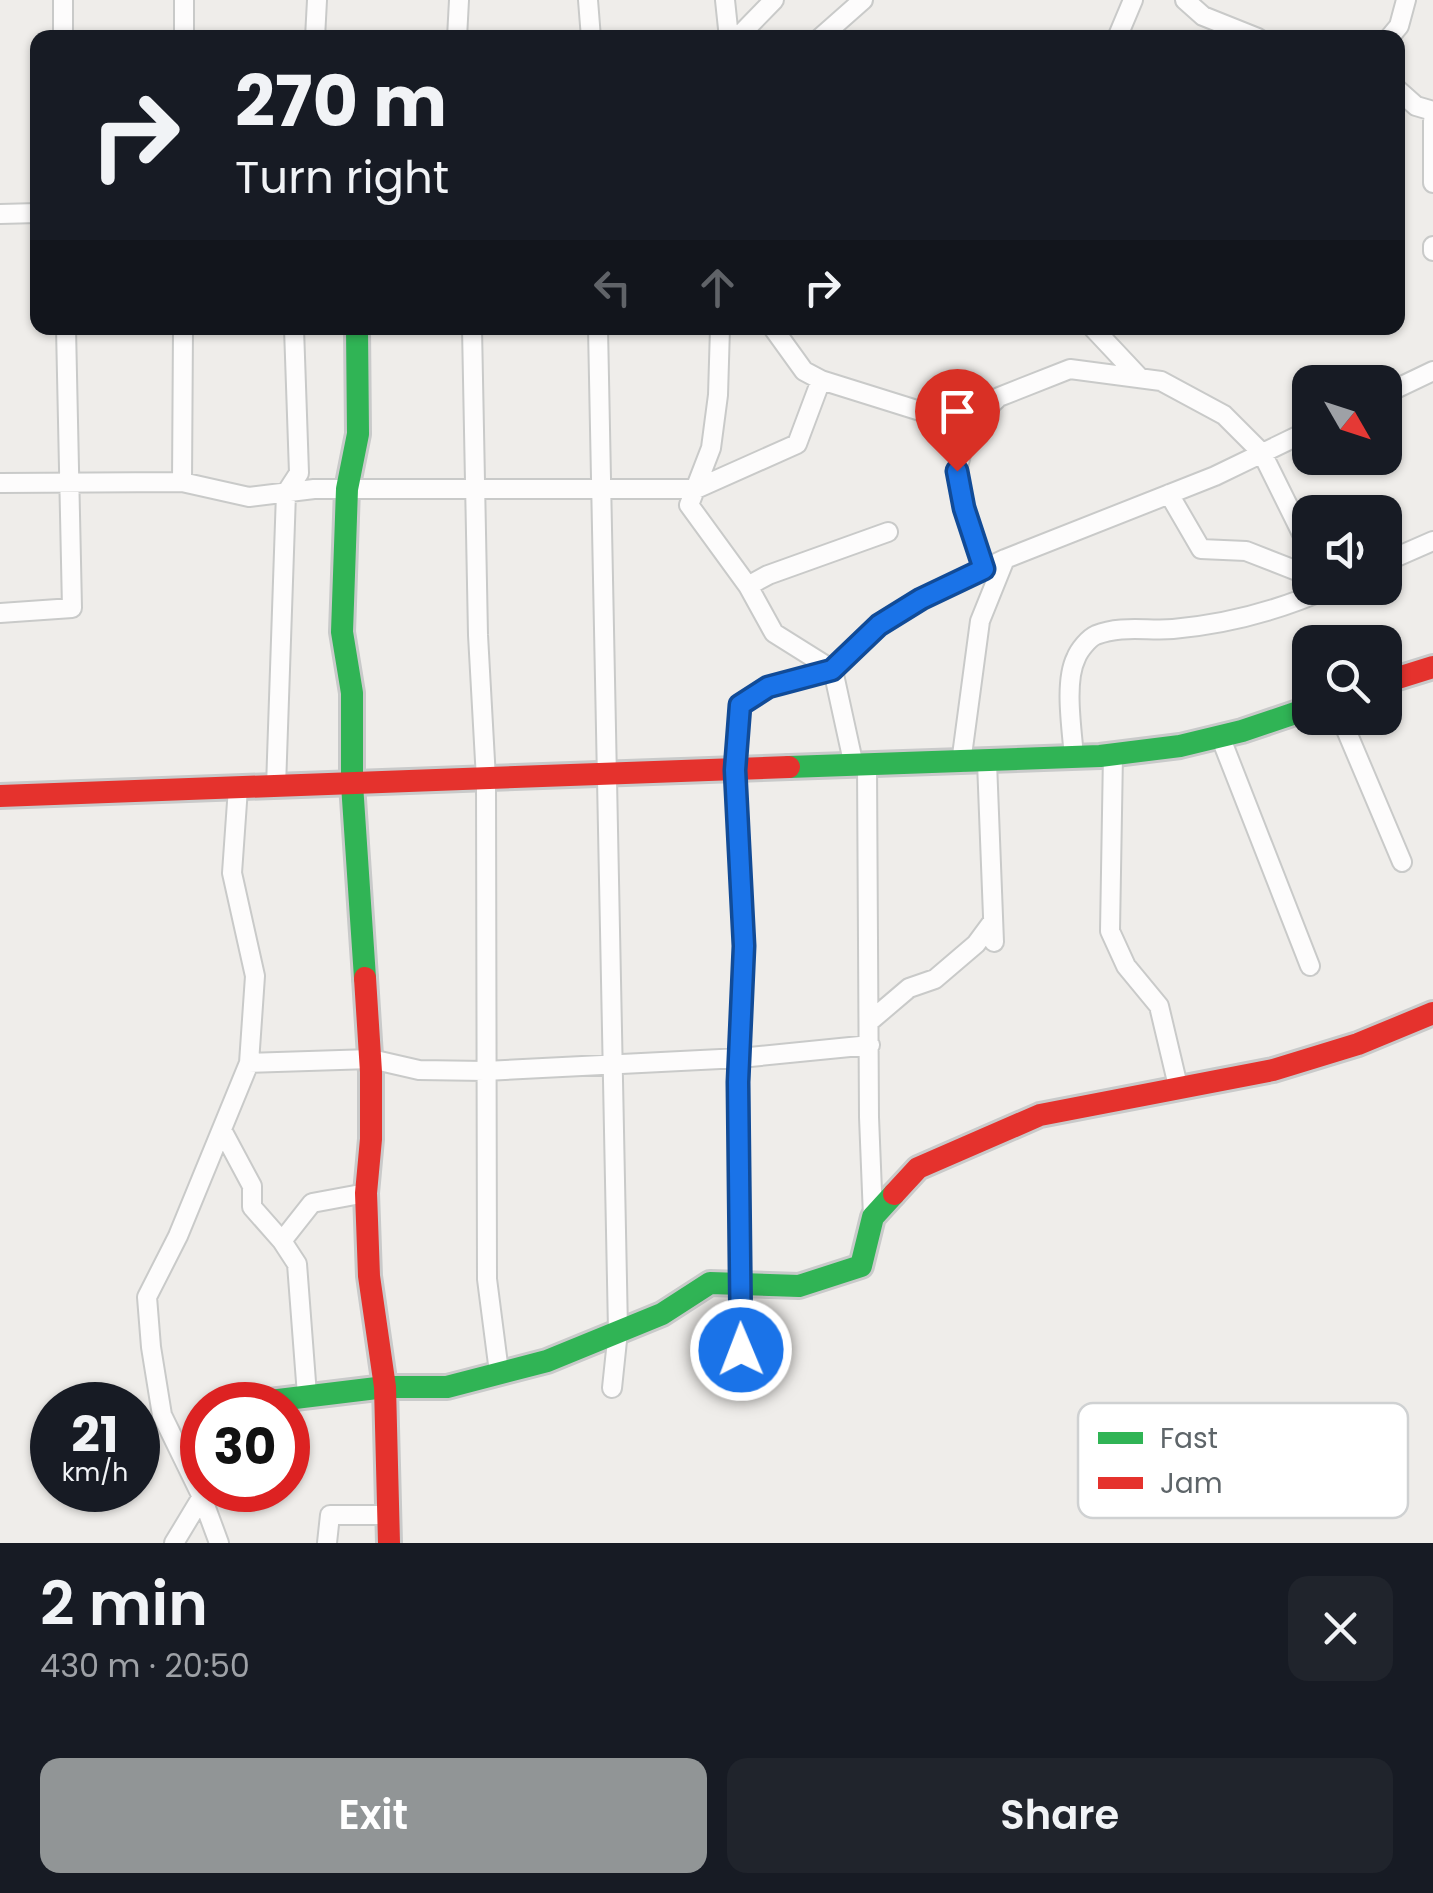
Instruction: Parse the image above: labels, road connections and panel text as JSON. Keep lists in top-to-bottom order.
{
  "legend": ["Fast", "Jam"],
  "north": "bottom right",
  "page": {
    "turn": ["270 m", "Turn right"],
    "speed": "21 km/h",
    "limit": "30",
    "heading": ["2 min", "430 m · 20:50"],
    "buttons": ["Exit", "Share"]
  }
}
